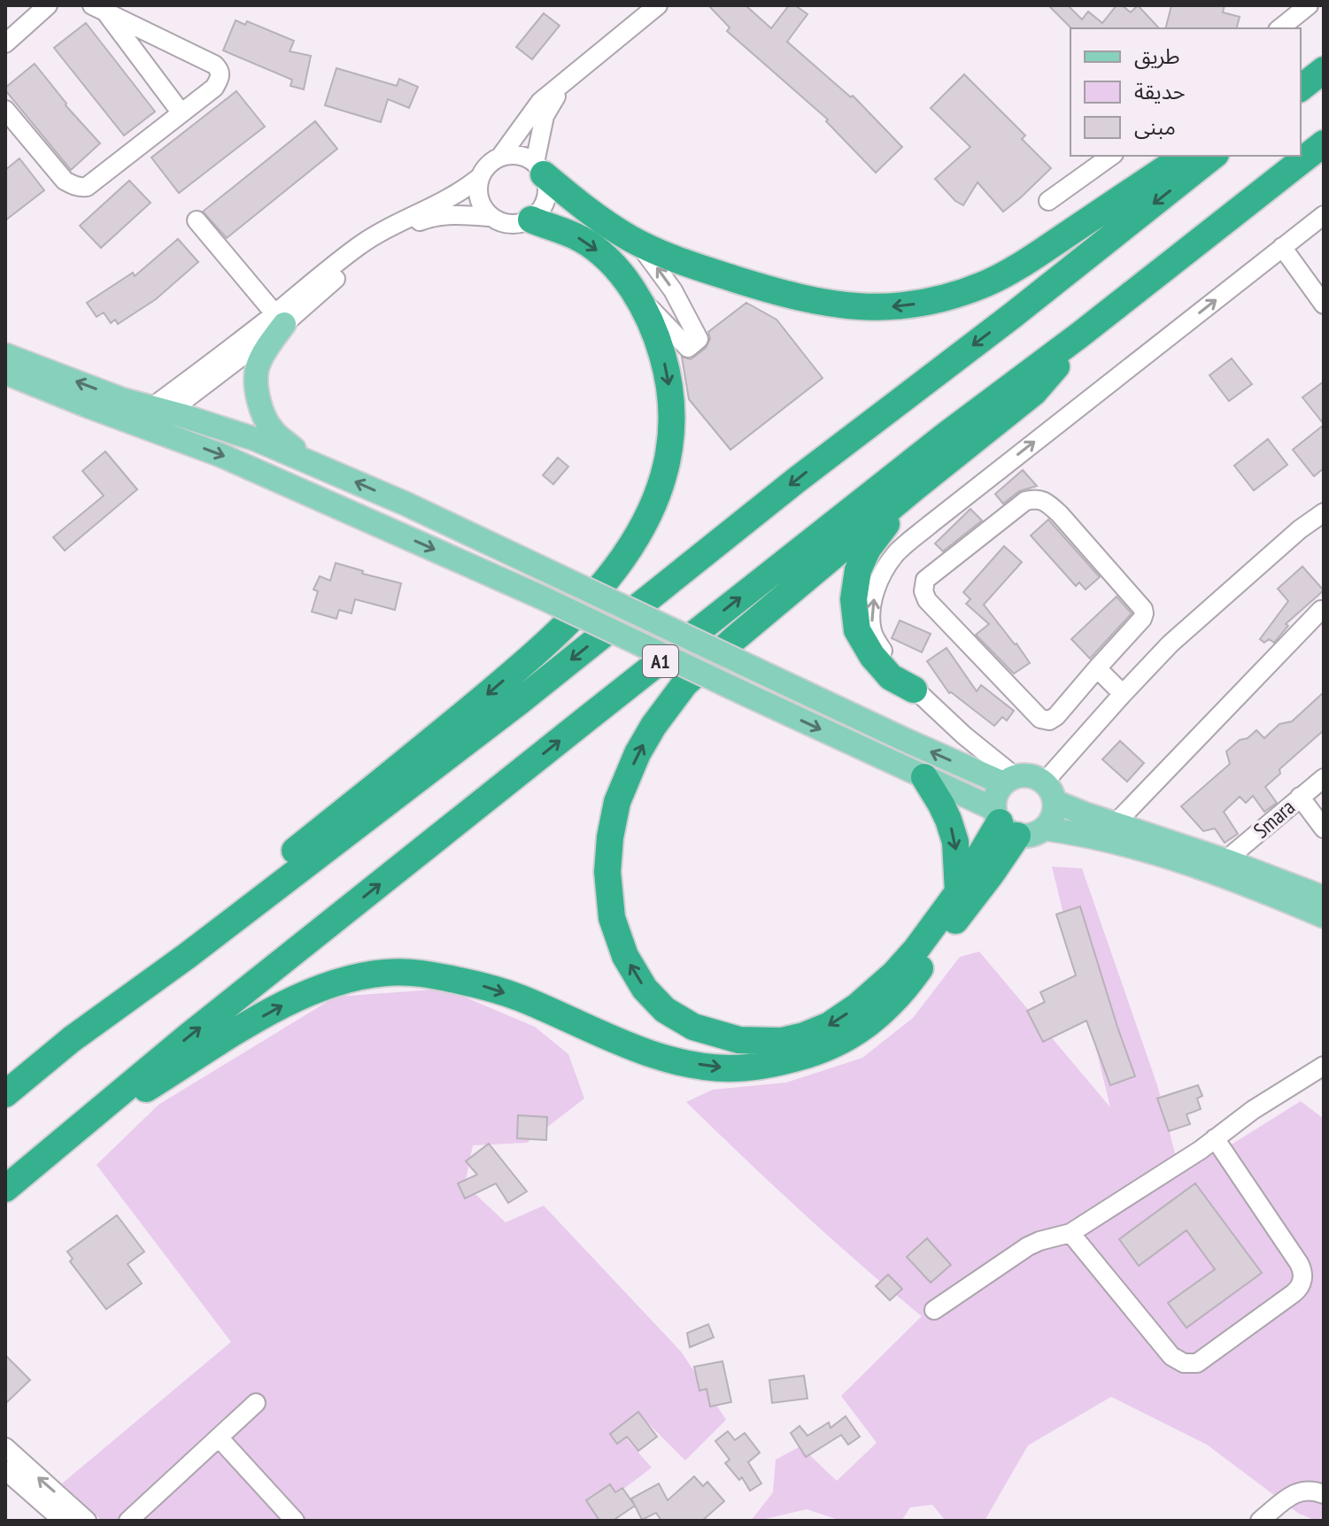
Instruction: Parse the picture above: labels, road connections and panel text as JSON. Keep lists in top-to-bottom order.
{
  "streets": {
    "highway": ["A1"],
    "street": ["Smara"]
  },
  "legend": ["طريق", "حديقة", "مبنى"]
}
